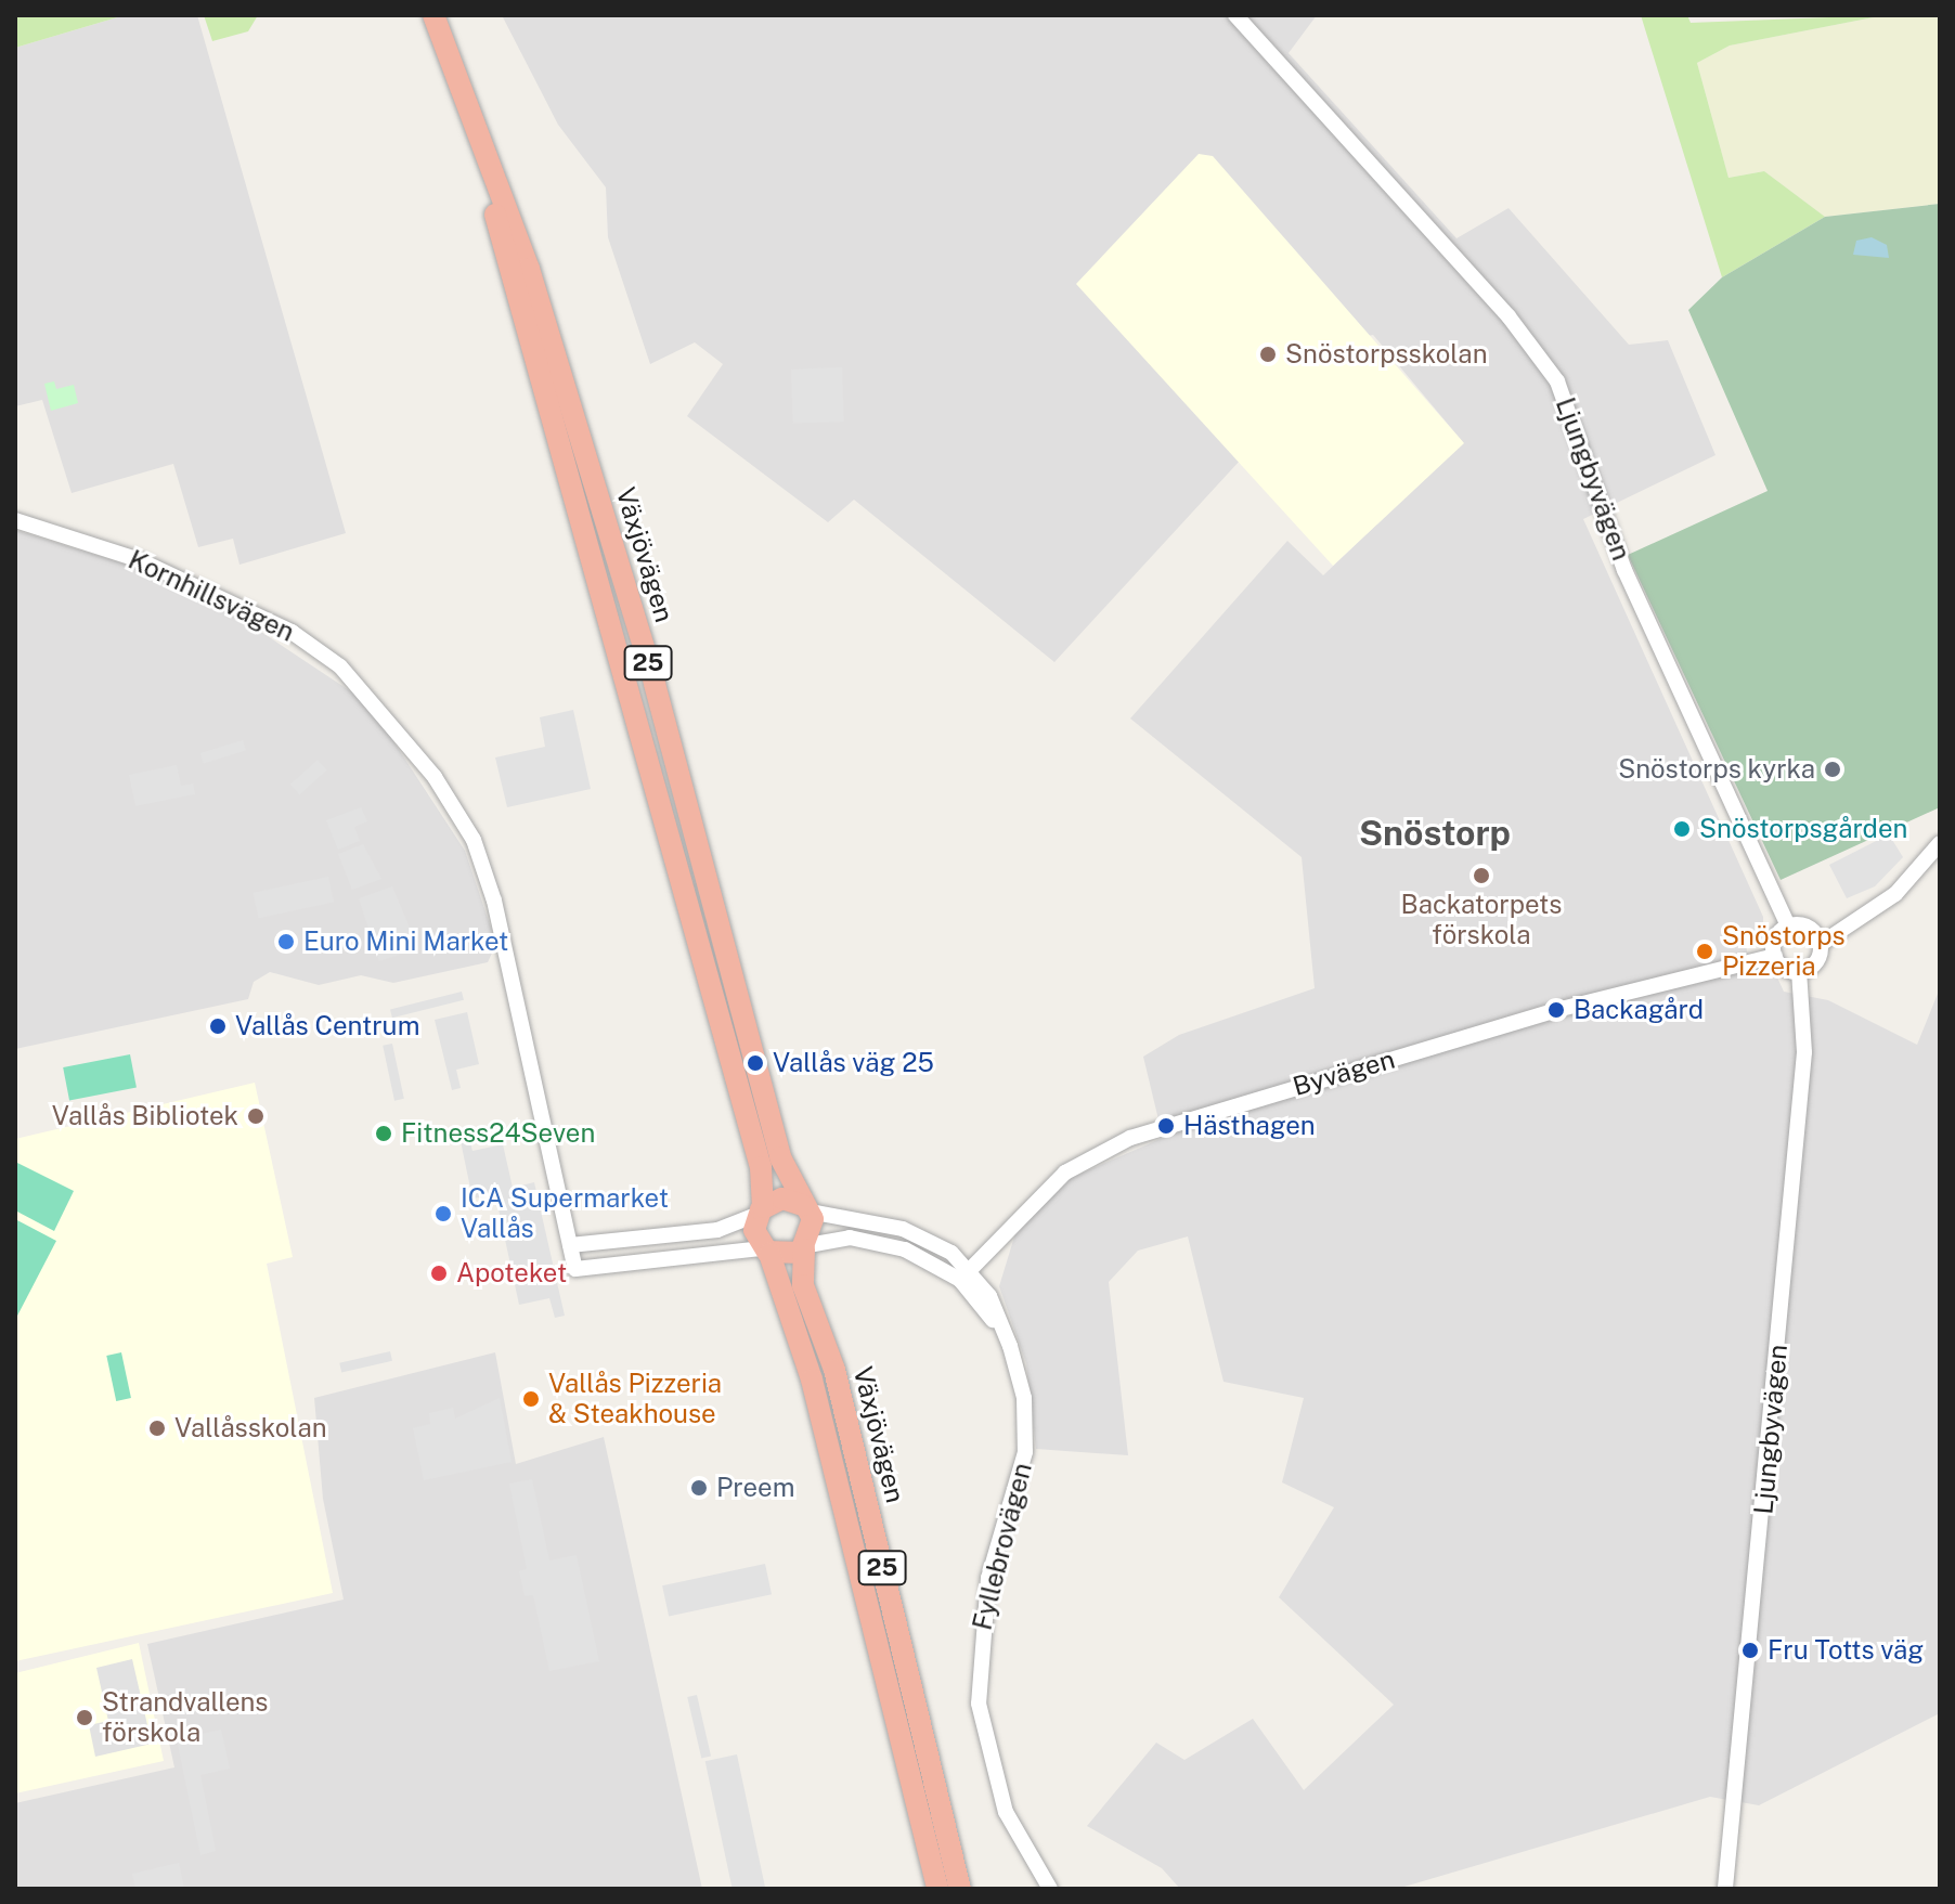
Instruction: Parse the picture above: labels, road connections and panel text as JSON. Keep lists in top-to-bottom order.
{
  "streets": {
    "highway": ["Växjövägen", "25"],
    "street": [
      "Ljungbyvägen",
      "Kornhillsvägen",
      "Byvägen",
      "Fyllebrovägen"
    ]
  },
  "crossings": [
    ["Ljungbyvägen", "Byvägen"],
    ["Växjövägen", "Kornhillsvägen"],
    ["Byvägen", "Fyllebrovägen"]
  ],
  "districts": ["Snöstorp"],
  "places": [
    "Snöstorpsskolan",
    "Snöstorps kyrka",
    "Snöstorpsgården",
    "Backatorpets förskola",
    "Euro Mini Market",
    "Snöstorps Pizzeria",
    "Backagård",
    "Vallås Centrum",
    "Vallås väg 25",
    "Vallås Bibliotek",
    "Hästhagen",
    "Fitness24Seven",
    "ICA Supermarket Vallås",
    "Apoteket",
    "Vallås Pizzeria & Steakhouse",
    "Vallåsskolan",
    "Preem",
    "Fru Totts väg",
    "Strandvallens förskola"
  ]
}
